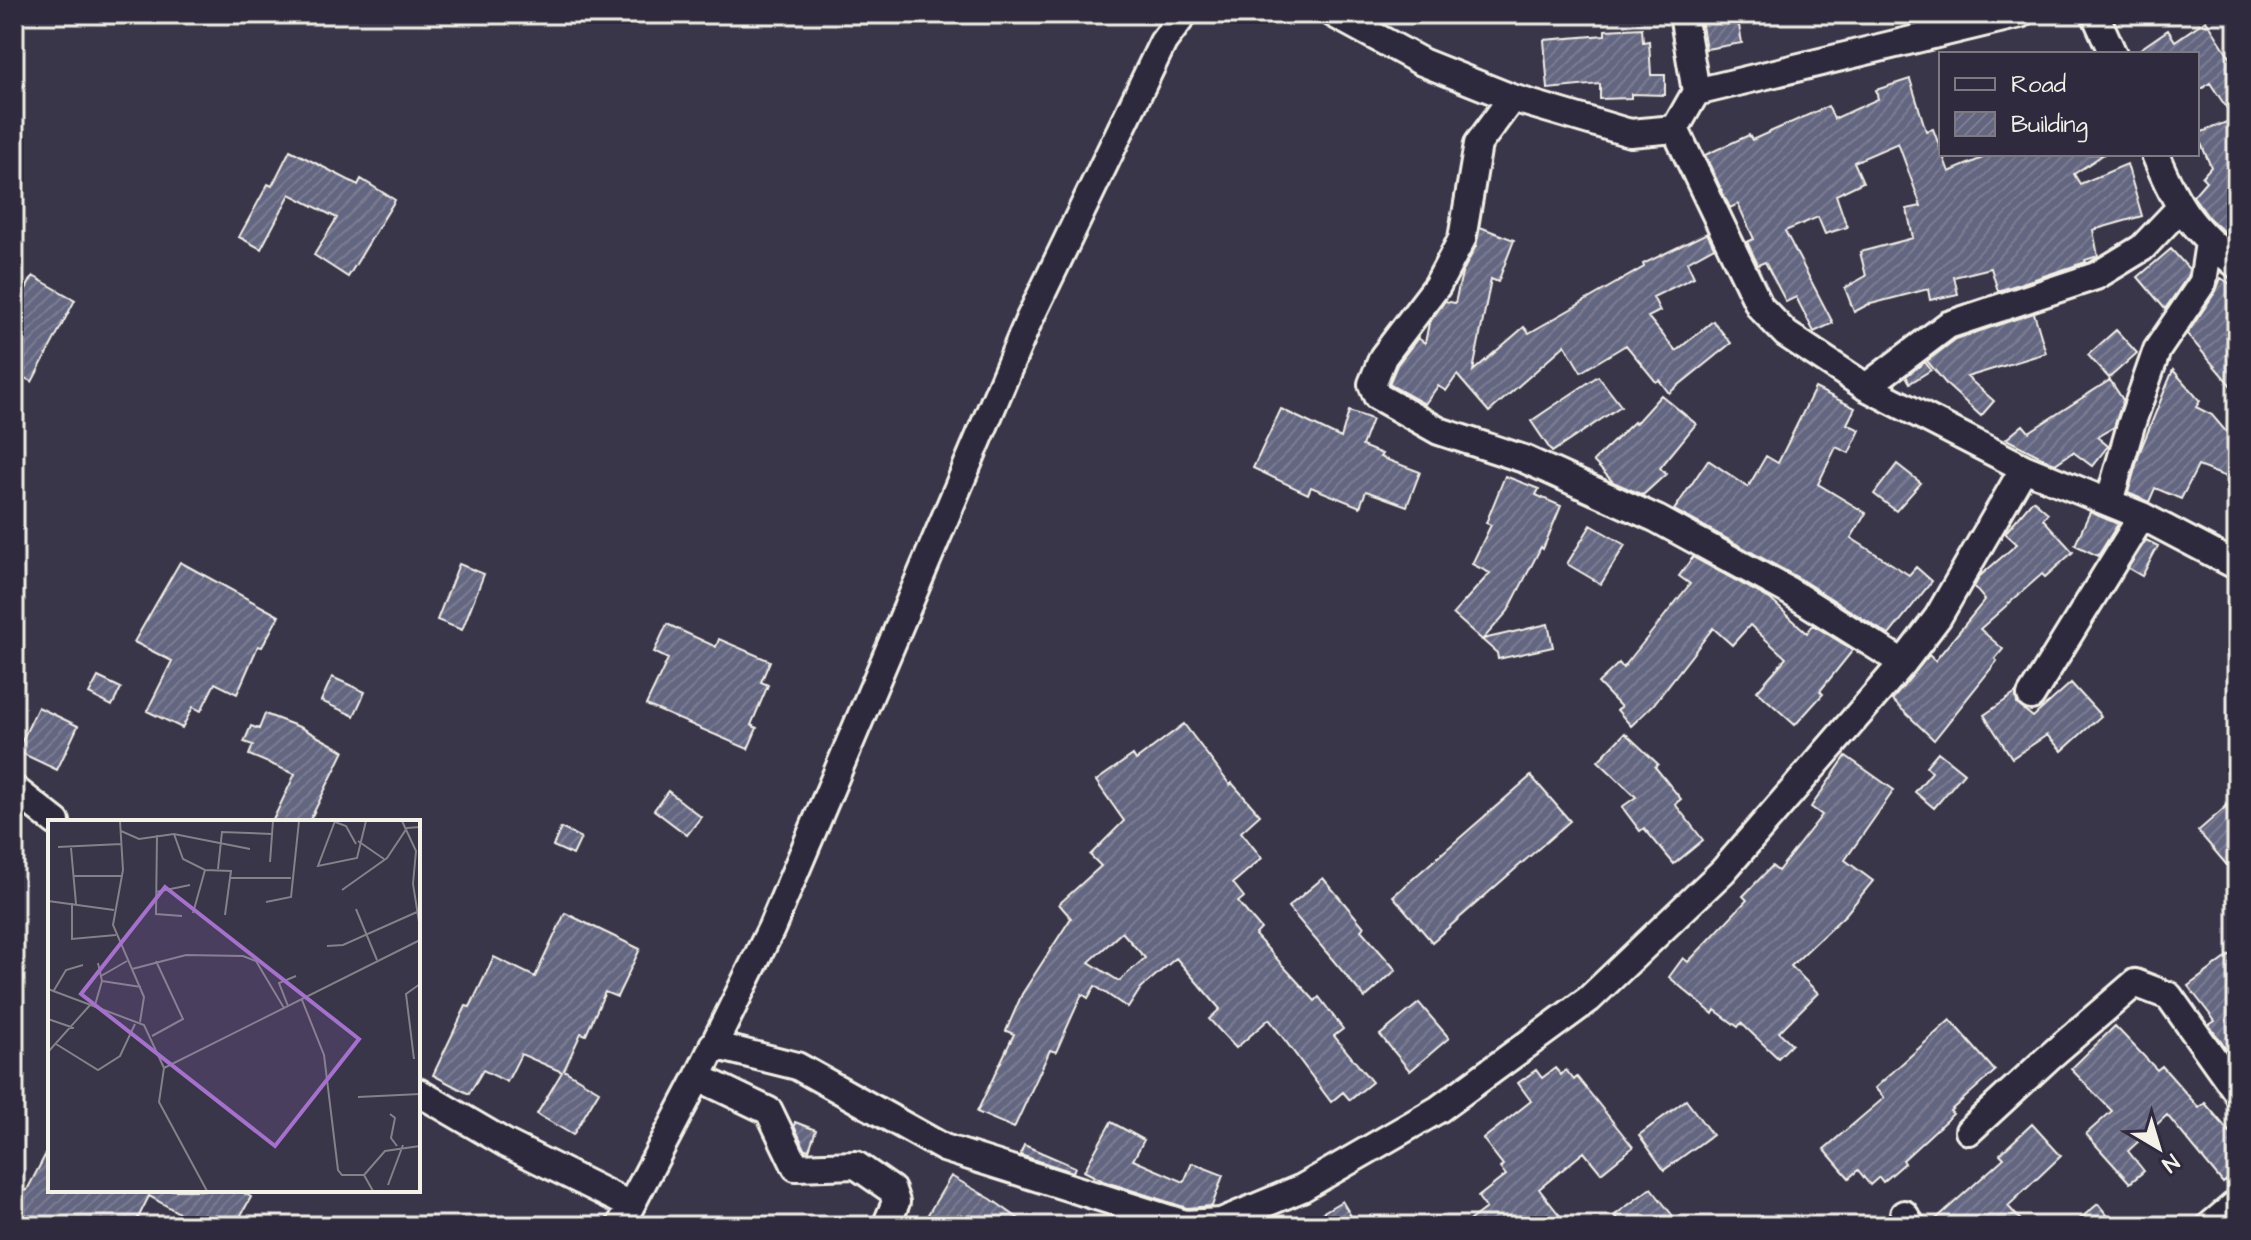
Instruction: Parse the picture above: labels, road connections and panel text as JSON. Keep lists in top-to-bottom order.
{
  "legend": ["Road", "Building"],
  "north": "bottom right"
}
